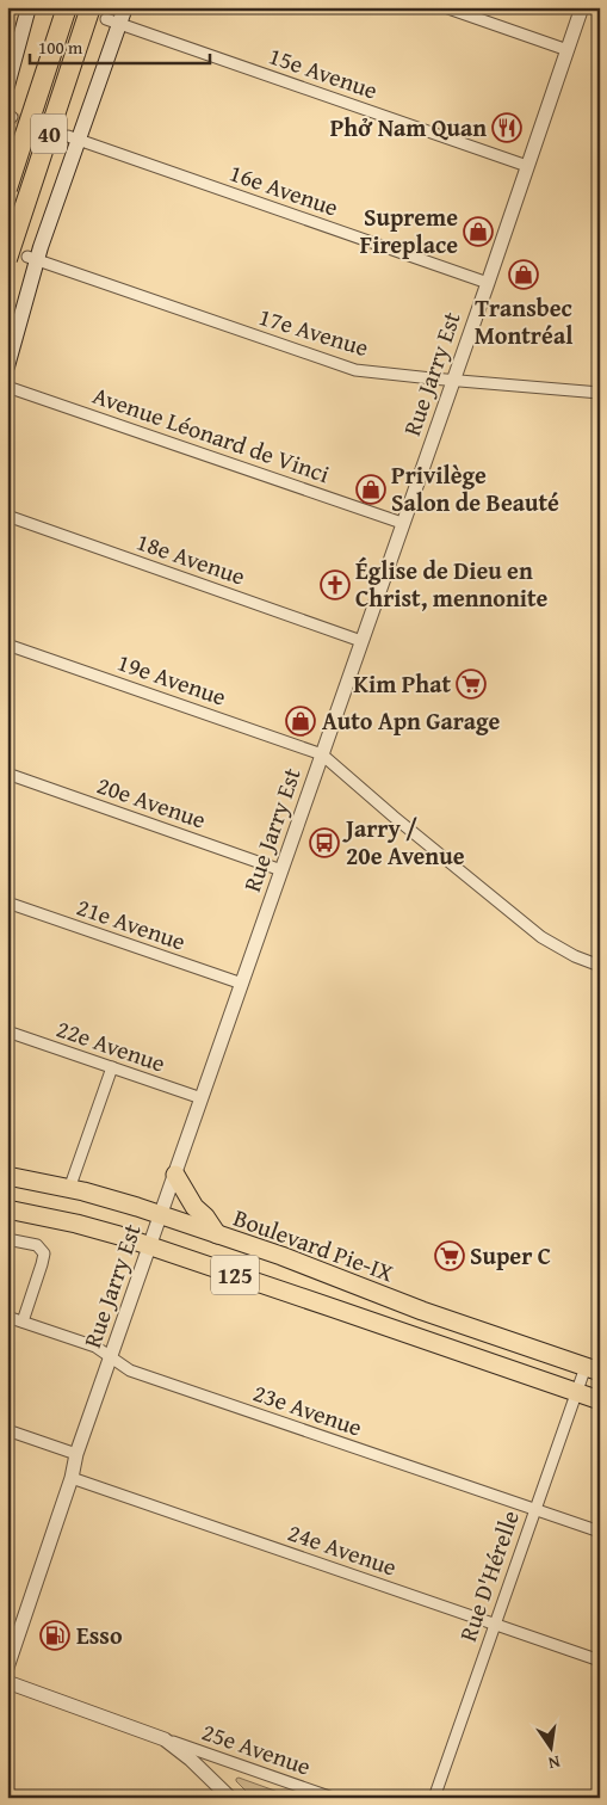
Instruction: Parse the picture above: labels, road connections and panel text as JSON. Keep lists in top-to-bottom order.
{
  "streets": {
    "highway": ["40"],
    "main road": ["Boulevard Pie-IX", "125"],
    "street": [
      "15e Avenue",
      "16e Avenue",
      "17e Avenue",
      "Rue Jarry Est",
      "Avenue Léonard de Vinci",
      "18e Avenue",
      "19e Avenue",
      "20e Avenue",
      "21e Avenue",
      "22e Avenue",
      "23e Avenue",
      "24e Avenue",
      "Rue D'Hérelle",
      "25e Avenue"
    ]
  },
  "crossings": [
    ["15e Avenue", "Rue Jarry Est"],
    ["16e Avenue", "Rue Jarry Est"],
    ["17e Avenue", "Rue Jarry Est"],
    ["Rue Jarry Est", "Avenue Léonard de Vinci"],
    ["Rue Jarry Est", "18e Avenue"],
    ["Rue Jarry Est", "19e Avenue"],
    ["Rue Jarry Est", "20e Avenue"],
    ["Rue Jarry Est", "21e Avenue"],
    ["Rue Jarry Est", "22e Avenue"],
    ["Rue Jarry Est", "Boulevard Pie-IX"],
    ["Rue Jarry Est", "125"],
    ["Rue Jarry Est", "23e Avenue"],
    ["Rue Jarry Est", "24e Avenue"],
    ["Boulevard Pie-IX", "Rue D'Hérelle"],
    ["125", "Rue D'Hérelle"],
    ["23e Avenue", "Rue D'Hérelle"],
    ["24e Avenue", "Rue D'Hérelle"]
  ],
  "places": {
    "restaurant": ["Phở Nam Quan"],
    "shop": [
      "Supreme Fireplace",
      "Transbec Montréal",
      "Privilège Salon de Beauté",
      "Auto Apn Garage"
    ],
    "church": ["Église de Dieu en Christ, mennonite"],
    "supermarket": ["Kim Phat", "Super C"],
    "bus stop": ["Jarry / 20e Avenue"],
    "fuel station": ["Esso"]
  },
  "scale_bar": "100 m",
  "north": "bottom"
}
